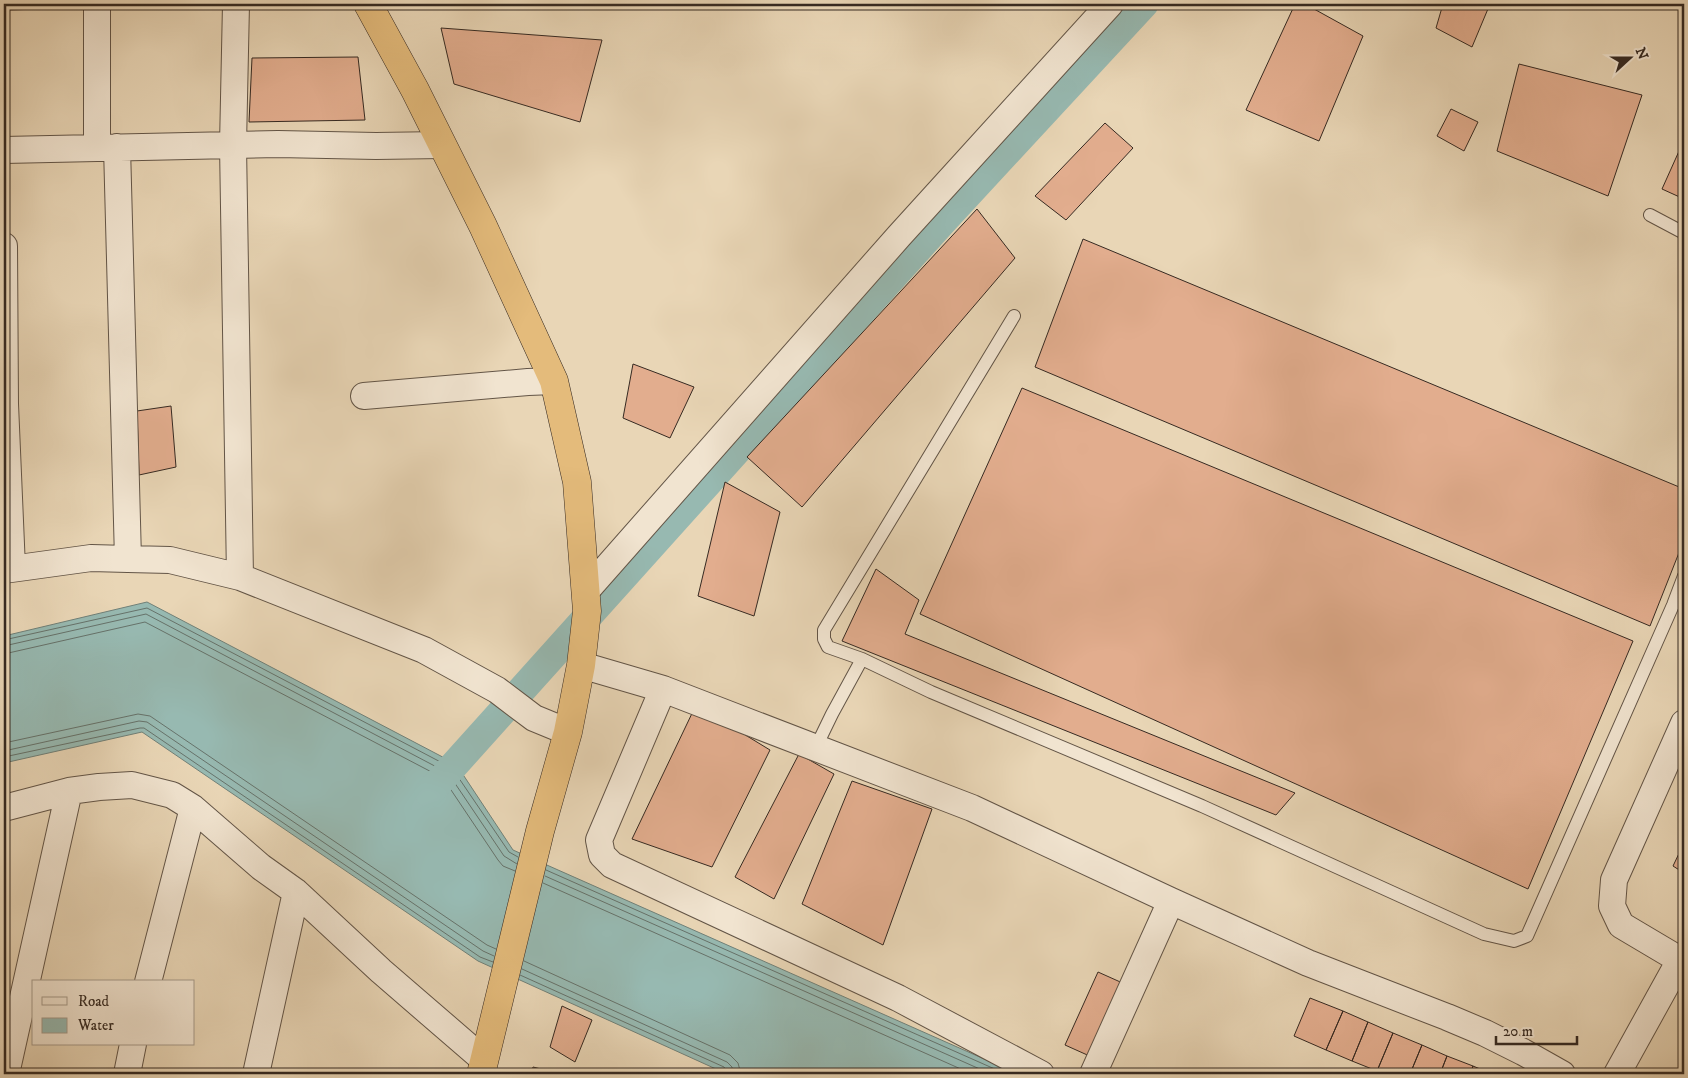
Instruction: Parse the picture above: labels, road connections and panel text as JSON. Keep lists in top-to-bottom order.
{
  "legend": ["Road", "Water"],
  "scale_bar": "20 m",
  "north": "right"
}
